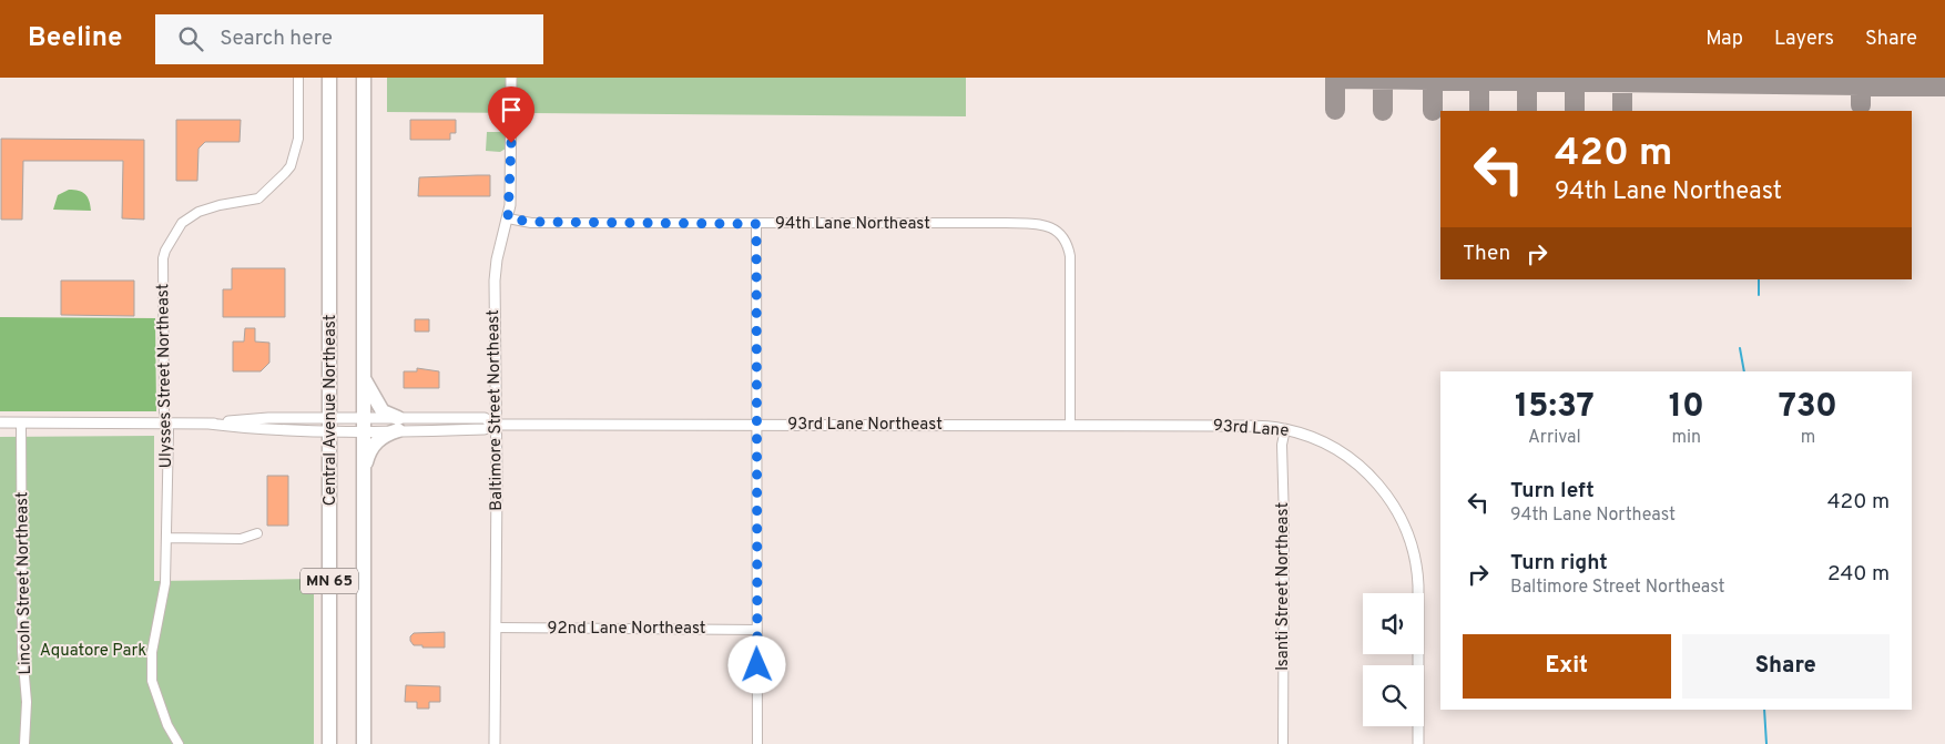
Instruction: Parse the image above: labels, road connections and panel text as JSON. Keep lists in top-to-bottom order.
{
  "streets": {
    "highway": ["Central Avenue Northeast", "MN 65"],
    "street": [
      "94th Lane Northeast",
      "Ulysses Street Northeast",
      "Baltimore Street Northeast",
      "93rd Lane Northeast",
      "93rd Lane",
      "Lincoln Street Northeast",
      "Isanti Street Northeast",
      "92nd Lane Northeast"
    ]
  },
  "crossings": [
    ["94th Lane Northeast", "Baltimore Street Northeast"],
    ["94th Lane Northeast", "93rd Lane Northeast"],
    ["Ulysses Street Northeast", "93rd Lane Northeast"],
    ["Central Avenue Northeast", "93rd Lane Northeast"],
    ["Baltimore Street Northeast", "93rd Lane Northeast"],
    ["Baltimore Street Northeast", "92nd Lane Northeast"],
    ["93rd Lane Northeast", "93rd Lane"],
    ["93rd Lane Northeast", "Lincoln Street Northeast"],
    ["93rd Lane", "Isanti Street Northeast"]
  ],
  "parks": ["Aquatore Park"],
  "page": {
    "header": "Beeline",
    "search": "Search here",
    "nav": ["Map", "Layers", "Share"],
    "turn": ["420 m", "94th Lane Northeast"],
    "then": "Then",
    "eta": [
      "15:37",
      "Arrival",
      "10",
      "min",
      "730",
      "m"
    ],
    "list": [
      {
        "name": "Turn left",
        "note": "94th Lane Northeast",
        "value": "420 m"
      },
      {
        "name": "Turn right",
        "note": "Baltimore Street Northeast",
        "value": "240 m"
      }
    ],
    "buttons": ["Exit", "Share"]
  }
}
